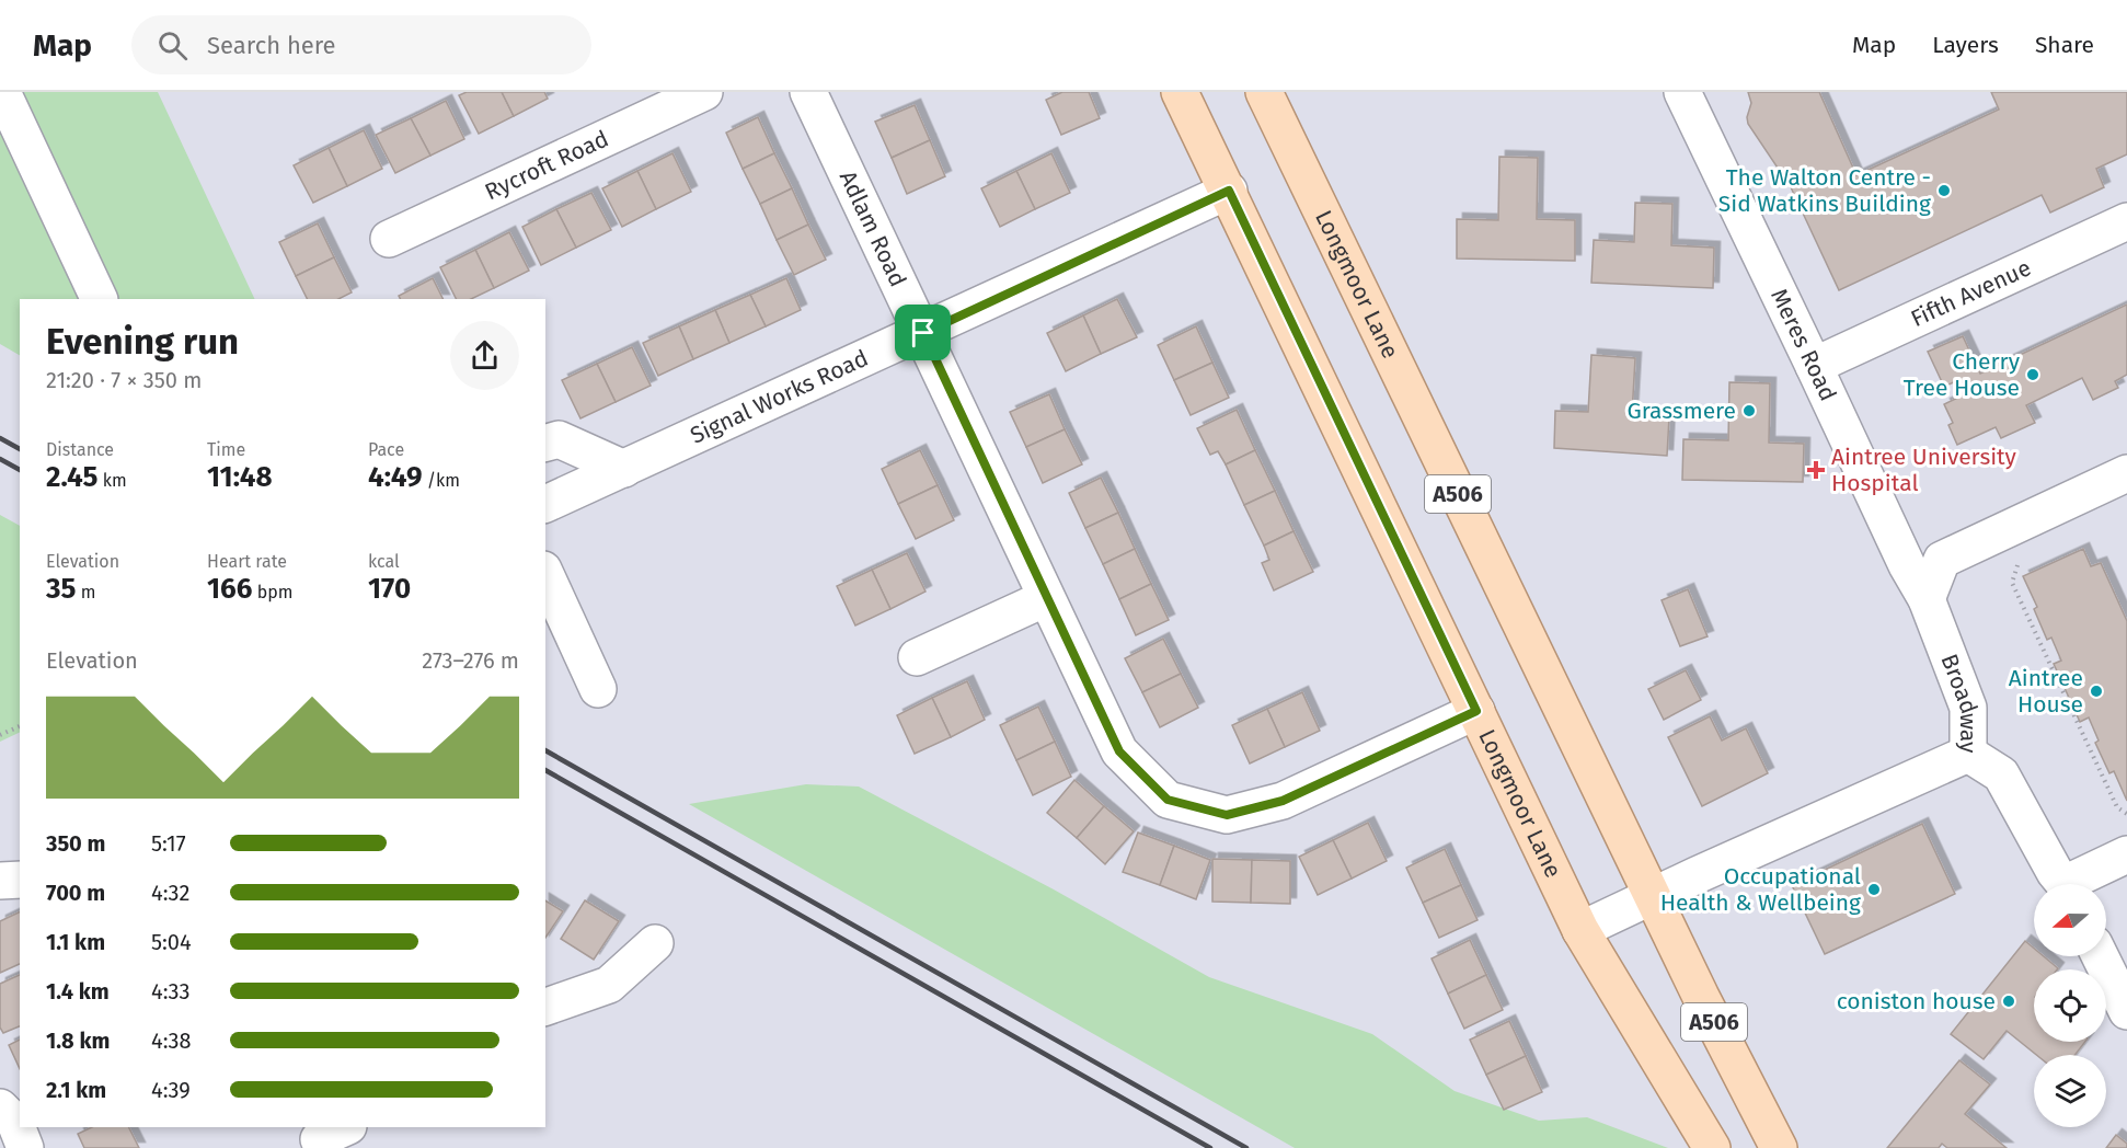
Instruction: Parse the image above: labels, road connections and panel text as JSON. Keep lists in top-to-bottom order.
{
  "streets": {
    "main road": ["Longmoor Lane", "A506"],
    "street": [
      "Rycroft Road",
      "Adlam Road",
      "Fifth Avenue",
      "Meres Road",
      "Signal Works Road",
      "Broadway"
    ]
  },
  "crossings": [
    ["Adlam Road", "Longmoor Lane"],
    ["Adlam Road", "Signal Works Road"],
    ["Longmoor Lane", "Signal Works Road"],
    ["Longmoor Lane", "Broadway"],
    ["Fifth Avenue", "Meres Road"],
    ["Meres Road", "Broadway"]
  ],
  "places": {
    "other": [
      "The Walton Centre - Sid Watkins Building",
      "Cherry Tree House",
      "Grassmere",
      "Aintree House",
      "Occupational Health & Wellbeing",
      "coniston house"
    ],
    "health": ["Aintree University Hospital"]
  },
  "north": "left",
  "page": {
    "header": "Map",
    "search": "Search here",
    "nav": ["Map", "Layers", "Share"],
    "heading": ["Evening run", "21:20 · 7 × 350 m"],
    "stats": [
      ["Distance", "2.45 km"],
      ["Time", "11:48"],
      ["Pace", "4:49 /km"],
      ["Elevation", "35 m"],
      ["Heart rate", "166 bpm"],
      ["kcal", "170"]
    ],
    "chart": ["Elevation", "273–276 m"],
    "list": [
      {
        "name": "350 m",
        "note": "5:17"
      },
      {
        "name": "700 m",
        "note": "4:32"
      },
      {
        "name": "1.1 km",
        "note": "5:04"
      },
      {
        "name": "1.4 km",
        "note": "4:33"
      },
      {
        "name": "1.8 km",
        "note": "4:38"
      },
      {
        "name": "2.1 km",
        "note": "4:39"
      }
    ]
  }
}
